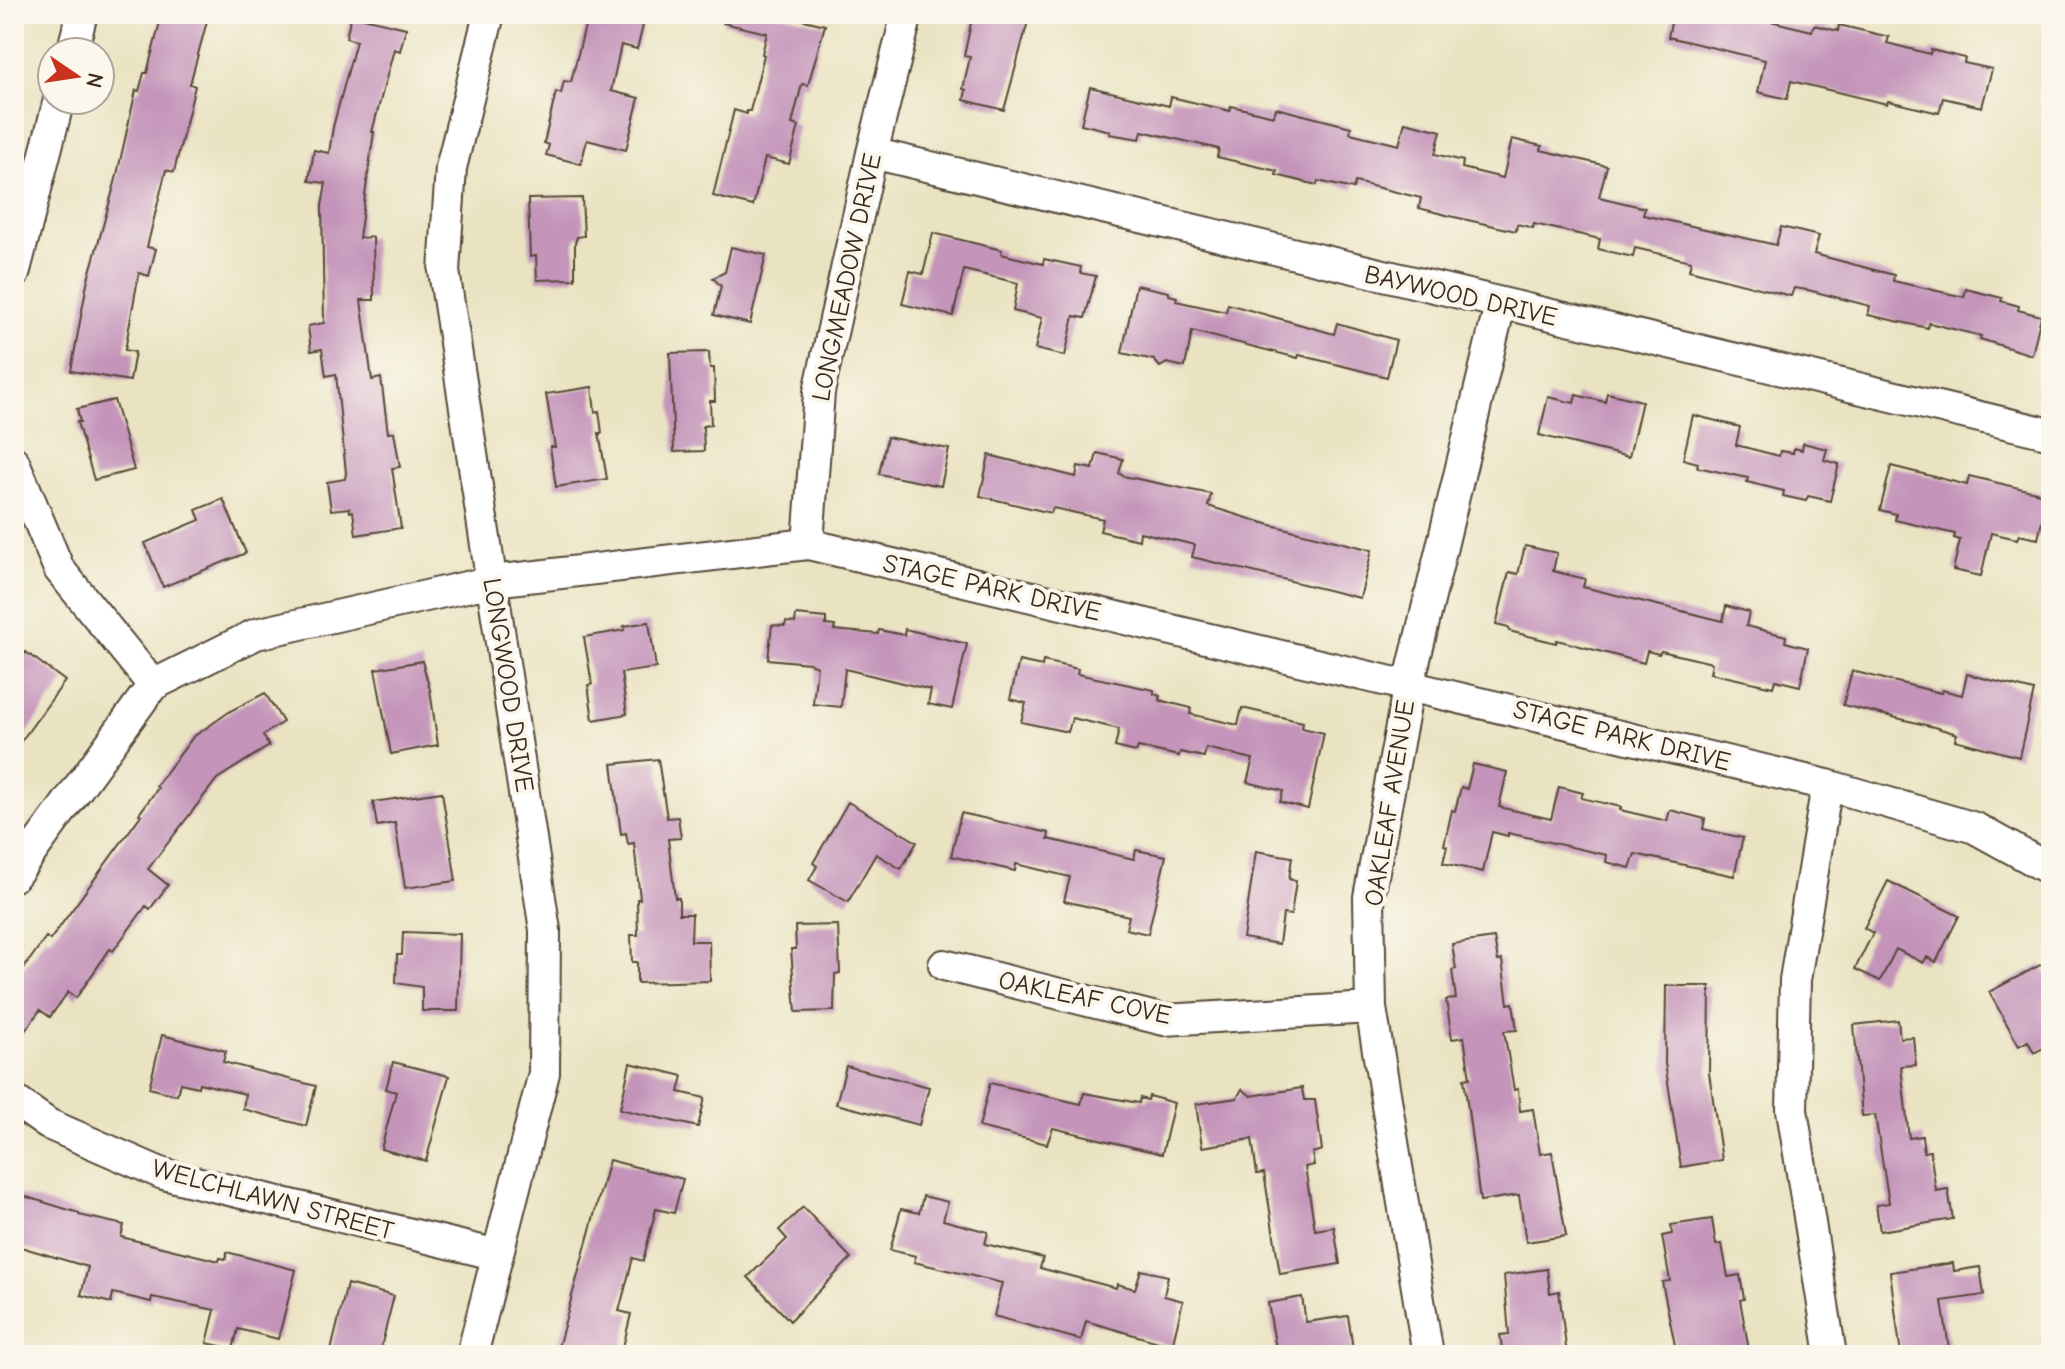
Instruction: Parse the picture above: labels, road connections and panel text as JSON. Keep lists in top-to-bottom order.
{
  "streets": {
    "street": [
      "LONGMEADOW DRIVE",
      "BAYWOOD DRIVE",
      "STAGE PARK DRIVE",
      "LONGWOOD DRIVE",
      "OAKLEAF AVENUE",
      "OAKLEAF COVE",
      "WELCHLAWN STREET"
    ]
  },
  "crossings": [
    ["LONGMEADOW DRIVE", "BAYWOOD DRIVE"],
    ["LONGMEADOW DRIVE", "STAGE PARK DRIVE"],
    ["BAYWOOD DRIVE", "OAKLEAF AVENUE"],
    ["STAGE PARK DRIVE", "LONGWOOD DRIVE"],
    ["STAGE PARK DRIVE", "OAKLEAF AVENUE"],
    ["LONGWOOD DRIVE", "WELCHLAWN STREET"],
    ["OAKLEAF AVENUE", "OAKLEAF COVE"]
  ],
  "north": "right"
}
